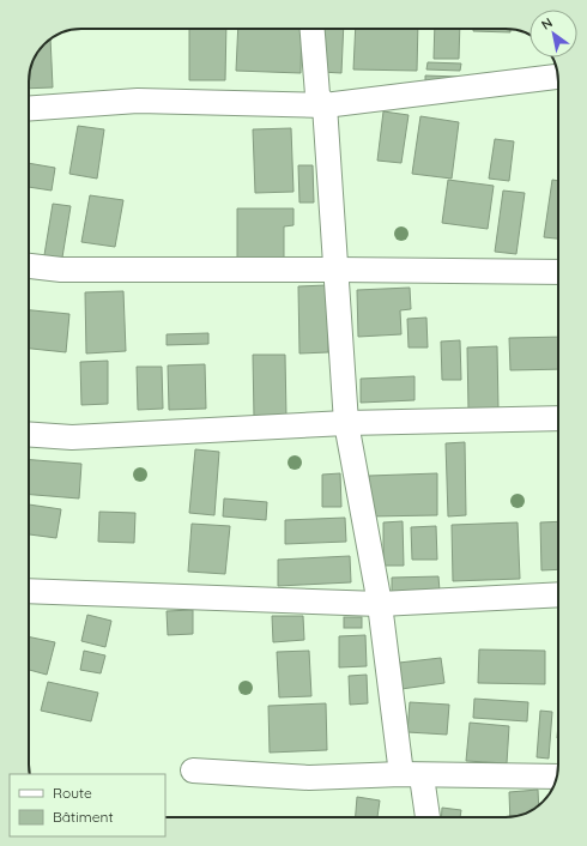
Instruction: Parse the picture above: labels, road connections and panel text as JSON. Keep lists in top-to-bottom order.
{
  "legend": ["Route", "Bâtiment"],
  "north": "top left"
}
